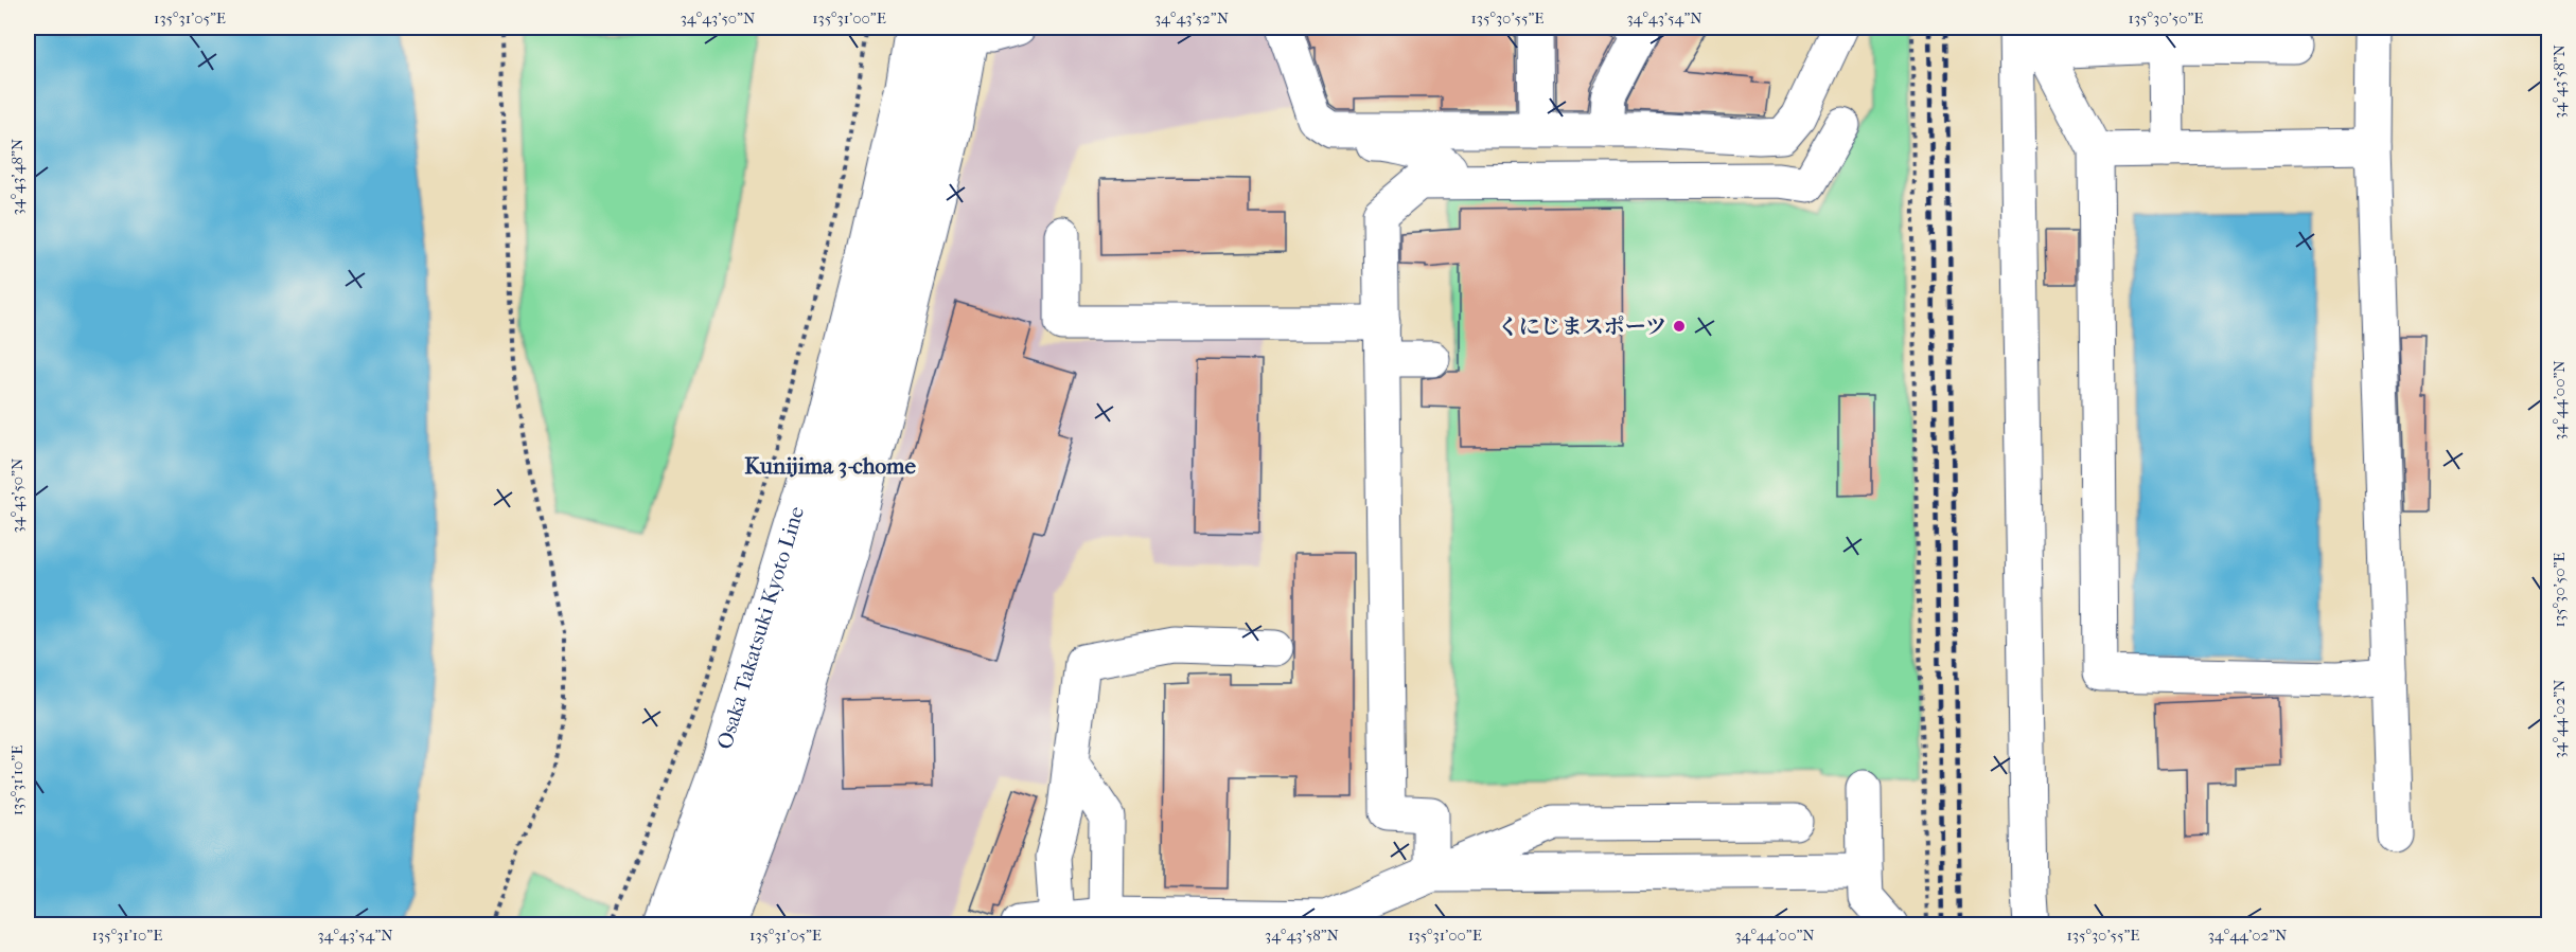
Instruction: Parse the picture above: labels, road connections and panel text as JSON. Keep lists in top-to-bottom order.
{
  "streets": {
    "street": ["Osaka Takatsuki Kyoto Line"]
  },
  "districts": ["Kunijima 3-chome"],
  "places": ["くにじまスポーツ"],
  "coordinates": [
    "135°31'05\"E",
    "34°43'50\"N",
    "135°31'00\"E",
    "34°43'52\"N",
    "135°30'55\"E",
    "34°43'54\"N",
    "135°30'50\"E",
    "34°43'58\"N",
    "34°43'48\"N",
    "34°44'00\"N",
    "34°44'02\"N",
    "135°31'10\"E"
  ]
}
